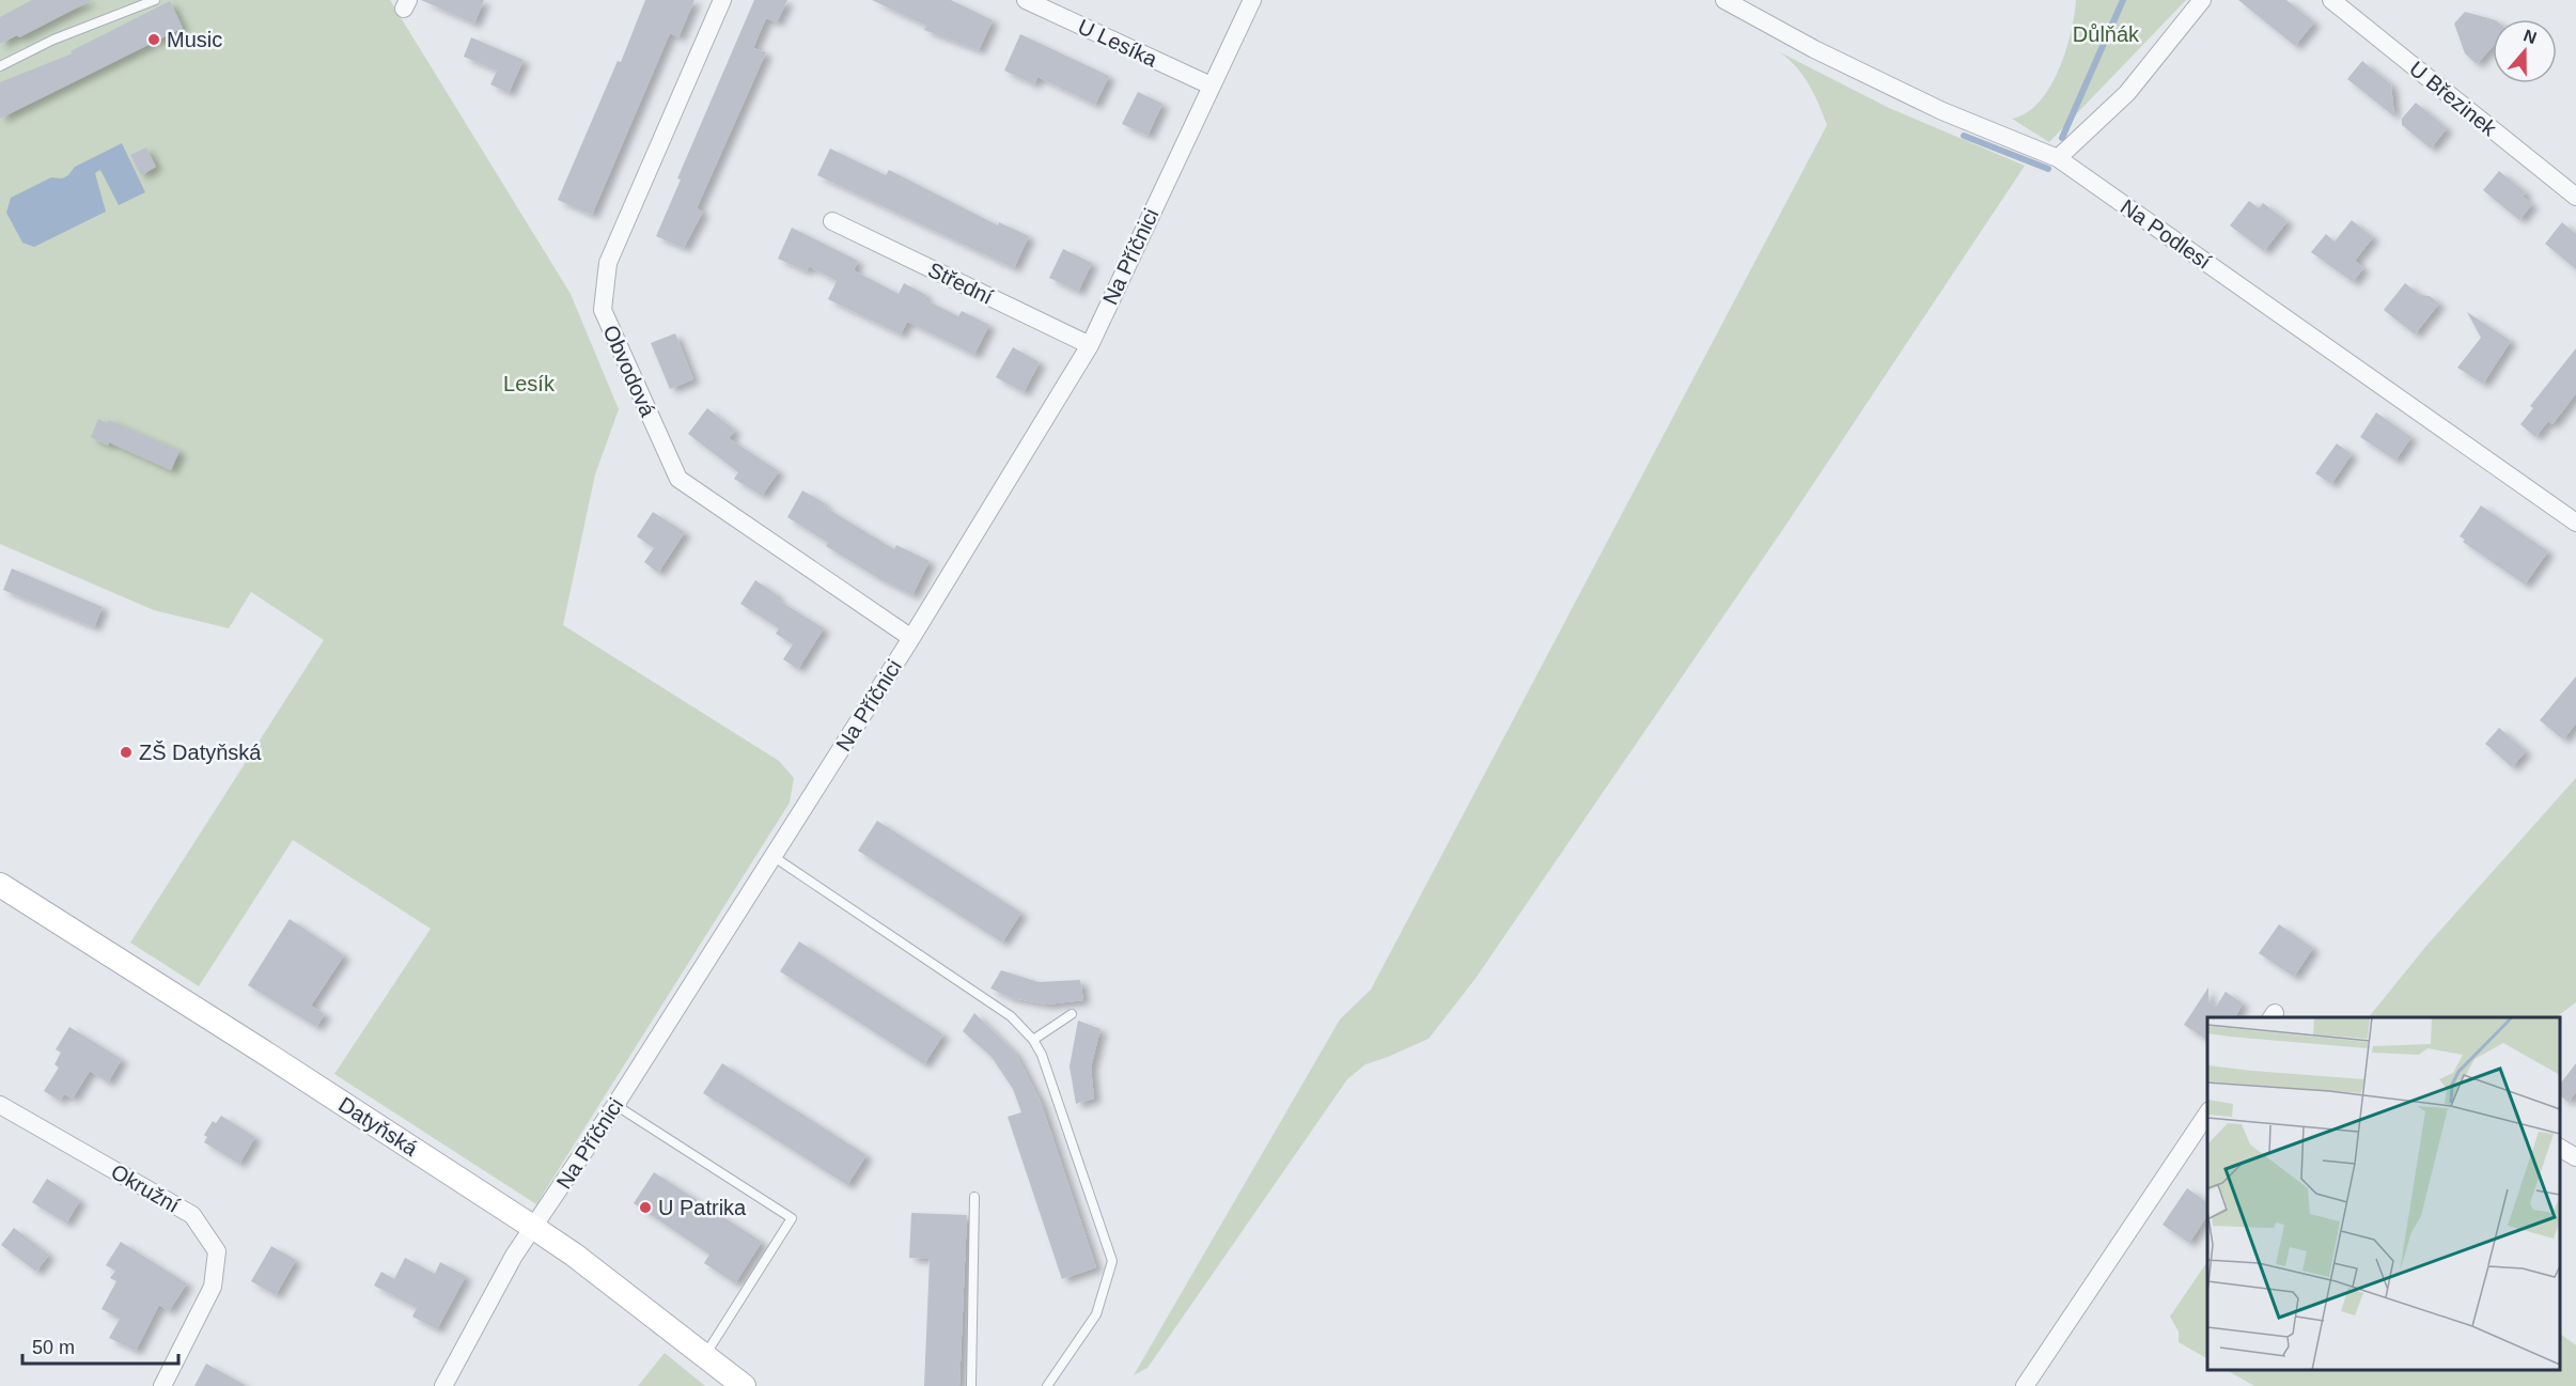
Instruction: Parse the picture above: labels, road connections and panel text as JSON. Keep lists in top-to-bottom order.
{
  "streets": {
    "main road": ["Datyňská"],
    "street": [
      "U Lesíka",
      "U Březinek",
      "Na Podlesí",
      "Na Příčnici",
      "Střední",
      "Obvodová",
      "Okružní"
    ]
  },
  "crossings": [
    ["U Lesíka", "Na Příčnici"],
    ["Na Příčnici", "Střední"],
    ["Na Příčnici", "Obvodová"],
    ["Na Příčnici", "Datyňská"]
  ],
  "parks": ["Důlňák", "Lesík"],
  "places": ["Music", "ZŠ Datyňská", "U Patrika"],
  "scale_bar": "50 m",
  "north": "top"
}
